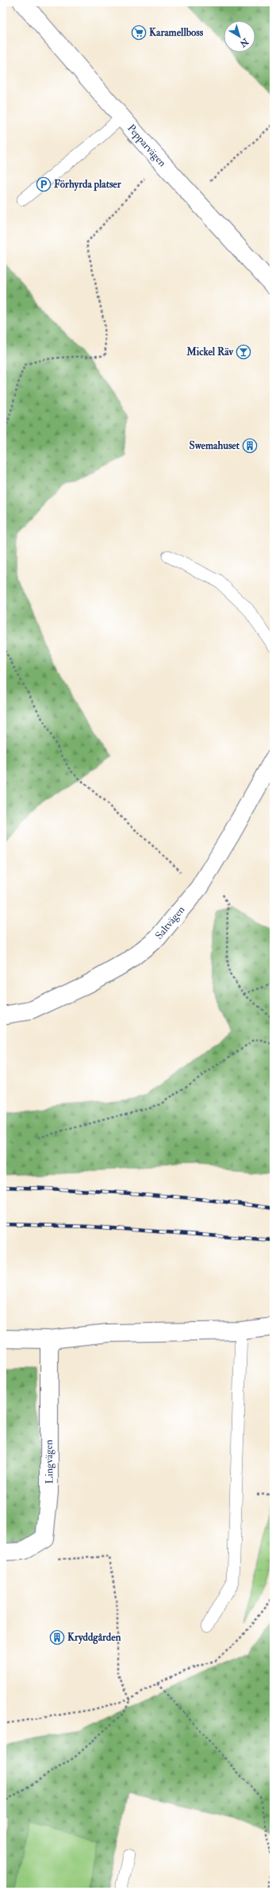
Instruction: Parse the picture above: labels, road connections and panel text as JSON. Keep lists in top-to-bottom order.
{
  "streets": {
    "street": ["Pepparvägen", "Saltvägen", "Lingvägen"]
  },
  "places": {
    "supermarket": ["Karamellboss"],
    "parking": ["Förhyrda platser"],
    "bar": ["Mickel Räv"],
    "building": ["Swemahuset", "Kryddgården"]
  },
  "north": "bottom right"
}
